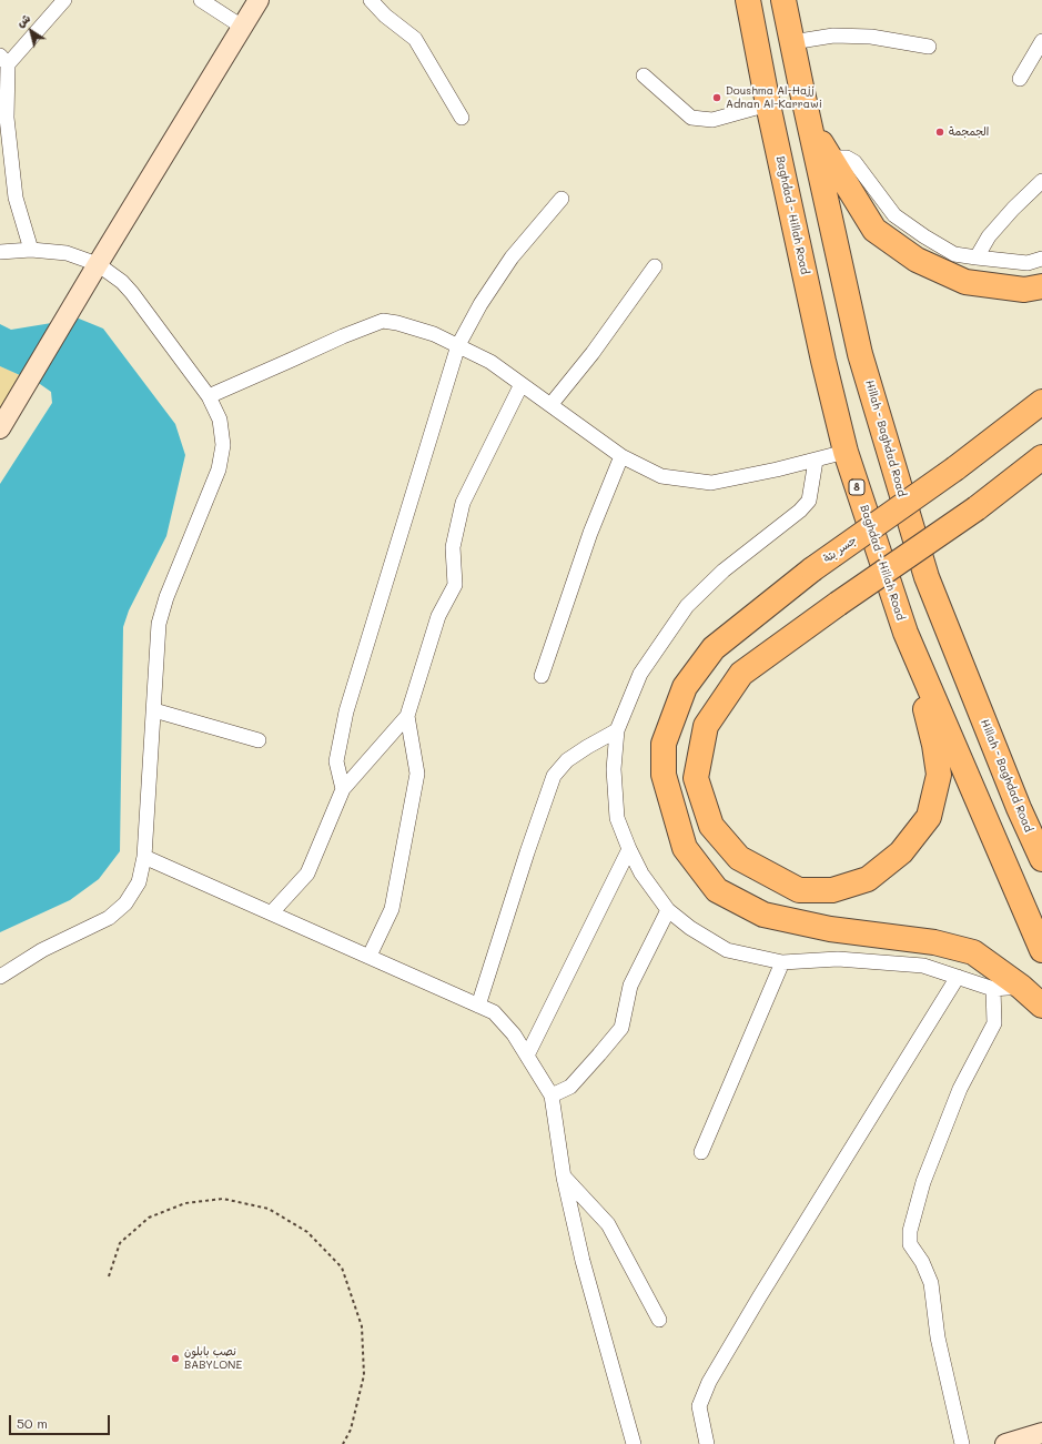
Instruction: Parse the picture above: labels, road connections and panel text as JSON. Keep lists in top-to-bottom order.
{
  "streets": {
    "highway": [
      "Baghdad - Hillah Road",
      "Hillah - Baghdad Road",
      "8",
      "جسر بتة"
    ]
  },
  "places": ["Doushma Al-Hajj Adnan Al-Karrawi", "الجمجمة", "نصب بابلون BABYLONE"],
  "scale_bar": "50 m",
  "north": "top left"
}
